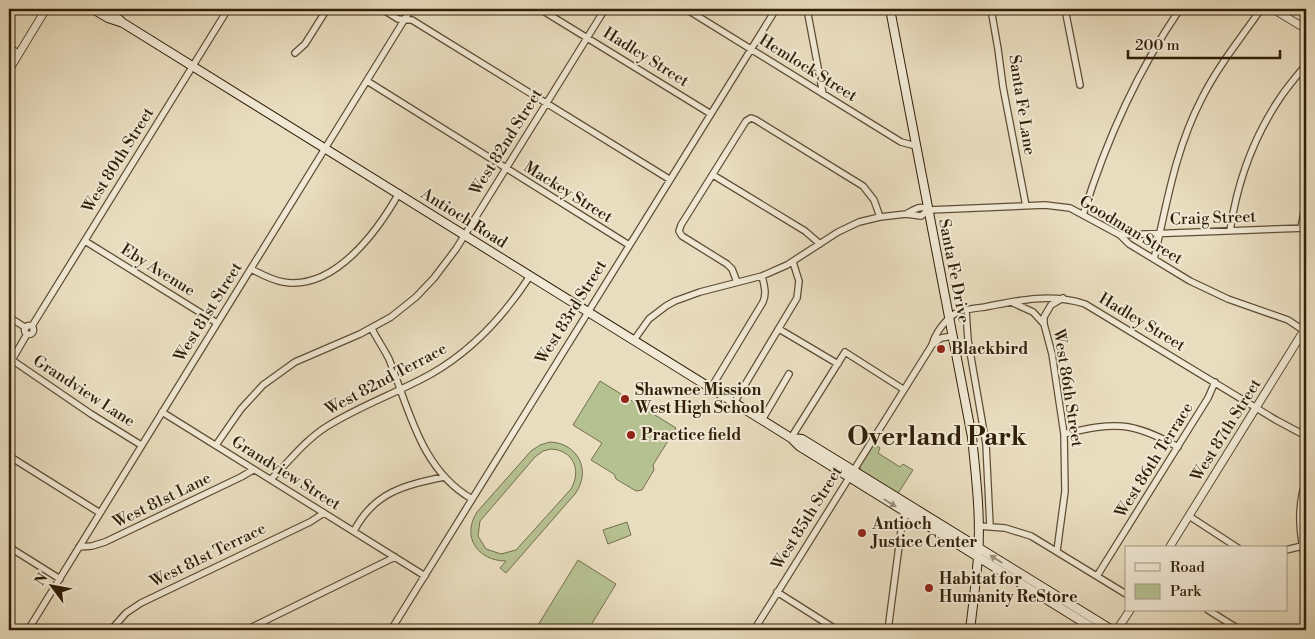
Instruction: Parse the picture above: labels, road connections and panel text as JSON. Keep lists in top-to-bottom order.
{
  "streets": {
    "main road": ["Antioch Road", "Santa Fe Drive"],
    "street": [
      "Hadley Street",
      "Hemlock Street",
      "Santa Fe Lane",
      "West 82nd Street",
      "West 80th Street",
      "Mackey Street",
      "Craig Street",
      "Goodman Street",
      "Eby Avenue",
      "West 81st Street",
      "West 83rd Street",
      "West 82nd Terrace",
      "West 86th Street",
      "Grandview Lane",
      "West 87th Street",
      "West 86th Terrace",
      "Grandview Street",
      "West 81st Lane",
      "West 85th Street",
      "West 81st Terrace"
    ]
  },
  "crossings": [
    ["Hadley Street", "West 82nd Street"],
    ["Hadley Street", "Santa Fe Drive"],
    ["Hadley Street", "West 83rd Street"],
    ["Hadley Street", "West 86th Street"],
    ["Hadley Street", "West 87th Street"],
    ["Hadley Street", "West 86th Terrace"],
    ["Hadley Street", "West 85th Street"],
    ["Hemlock Street", "Santa Fe Drive"],
    ["Hemlock Street", "West 83rd Street"],
    ["Santa Fe Lane", "Goodman Street"],
    ["West 82nd Street", "Mackey Street"],
    ["West 82nd Street", "Antioch Road"],
    ["West 82nd Street", "Grandview Street"],
    ["West 80th Street", "Antioch Road"],
    ["West 80th Street", "Eby Avenue"],
    ["West 80th Street", "Grandview Lane"],
    ["Mackey Street", "West 81st Street"],
    ["Mackey Street", "West 83rd Street"],
    ["Antioch Road", "Goodman Street"],
    ["Antioch Road", "Santa Fe Drive"],
    ["Antioch Road", "West 81st Street"],
    ["Antioch Road", "West 83rd Street"],
    ["Antioch Road", "West 82nd Terrace"],
    ["Antioch Road", "West 85th Street"],
    ["Craig Street", "Goodman Street"],
    ["Goodman Street", "Santa Fe Drive"],
    ["Goodman Street", "West 87th Street"],
    ["Eby Avenue", "West 81st Street"],
    ["Santa Fe Drive", "West 85th Street"],
    ["West 81st Street", "Grandview Lane"],
    ["West 81st Street", "Grandview Street"],
    ["West 81st Street", "West 81st Lane"],
    ["West 82nd Terrace", "Grandview Street"],
    ["Grandview Street", "West 81st Lane"],
    ["Grandview Street", "West 81st Terrace"]
  ],
  "districts": ["Overland Park"],
  "places": [
    "Blackbird",
    "Shawnee Mission West High School",
    "Practice field",
    "Antioch Justice Center",
    "Habitat for Humanity ReStore"
  ],
  "legend": ["Road", "Park"],
  "scale_bar": "200 m",
  "north": "top left"
}
